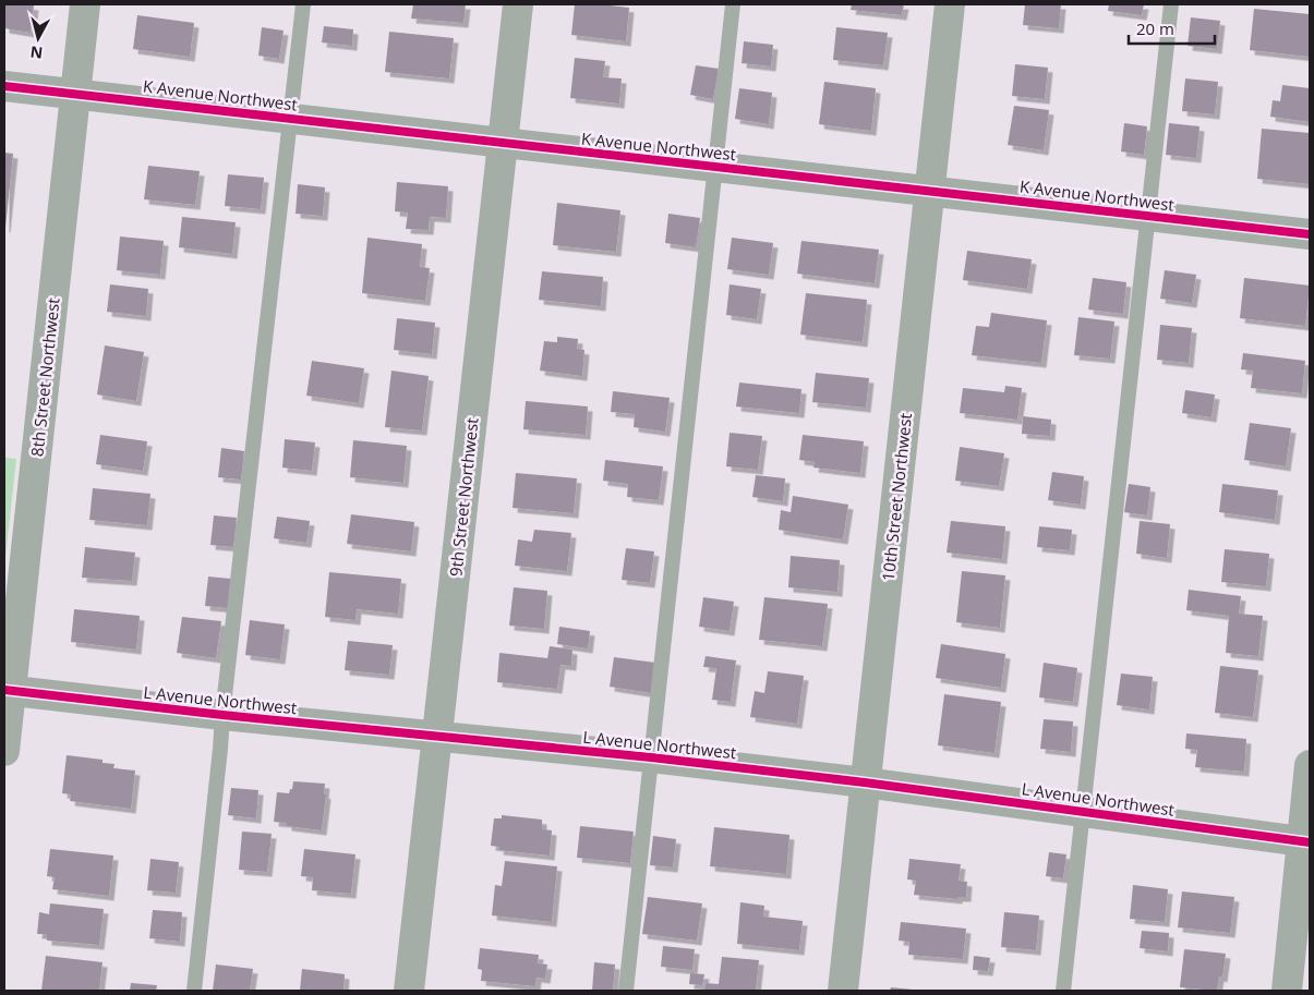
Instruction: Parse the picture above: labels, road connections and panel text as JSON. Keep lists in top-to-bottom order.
{
  "streets": {
    "street": [
      "K Avenue Northwest",
      "8th Street Northwest",
      "9th Street Northwest",
      "10th Street Northwest",
      "L Avenue Northwest"
    ]
  },
  "crossings": [
    ["K Avenue Northwest", "8th Street Northwest"],
    ["K Avenue Northwest", "9th Street Northwest"],
    ["K Avenue Northwest", "10th Street Northwest"],
    ["8th Street Northwest", "L Avenue Northwest"],
    ["9th Street Northwest", "L Avenue Northwest"],
    ["10th Street Northwest", "L Avenue Northwest"]
  ],
  "scale_bar": "20 m",
  "north": "bottom"
}
